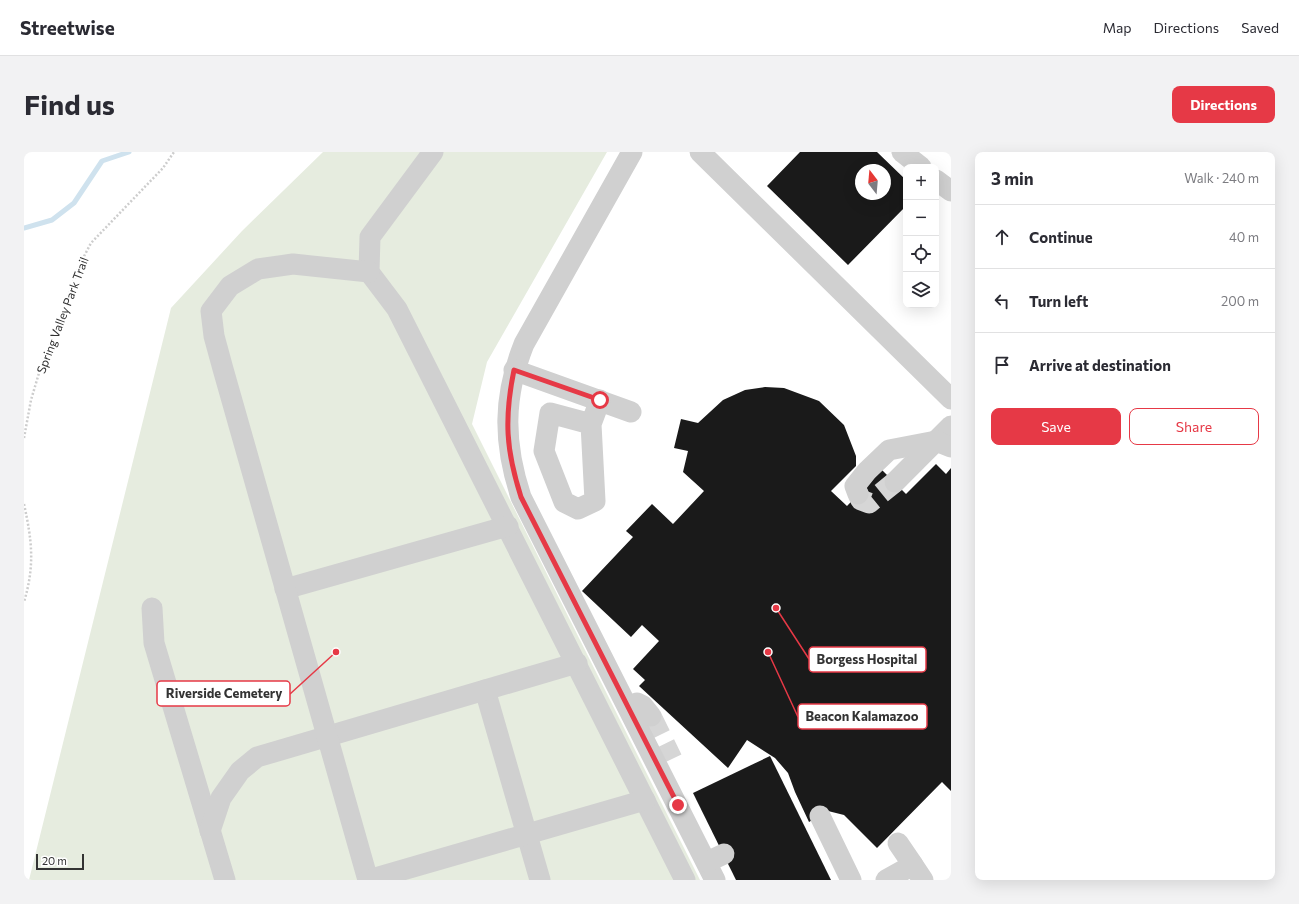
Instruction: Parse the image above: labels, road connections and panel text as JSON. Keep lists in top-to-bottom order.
{
  "streets": {
    "path": ["Spring Valley Park Trail"]
  },
  "places": ["Borgess Hospital", "Riverside Cemetery", "Beacon Kalamazoo"],
  "scale_bar": "20 m",
  "north": "top",
  "page": {
    "header": "Streetwise",
    "nav": ["Map", "Directions", "Saved"],
    "buttons": [
      "Directions",
      ["Save", "Share"]
    ],
    "title": "Find us",
    "heading": ["3 min", "Walk · 240 m"],
    "map_buttons": ["+", "−"],
    "list": [
      ["Continue", "40 m"],
      ["Turn left", "200 m"],
      "Arrive at destination"
    ],
    "scale": "20 m"
  }
}
